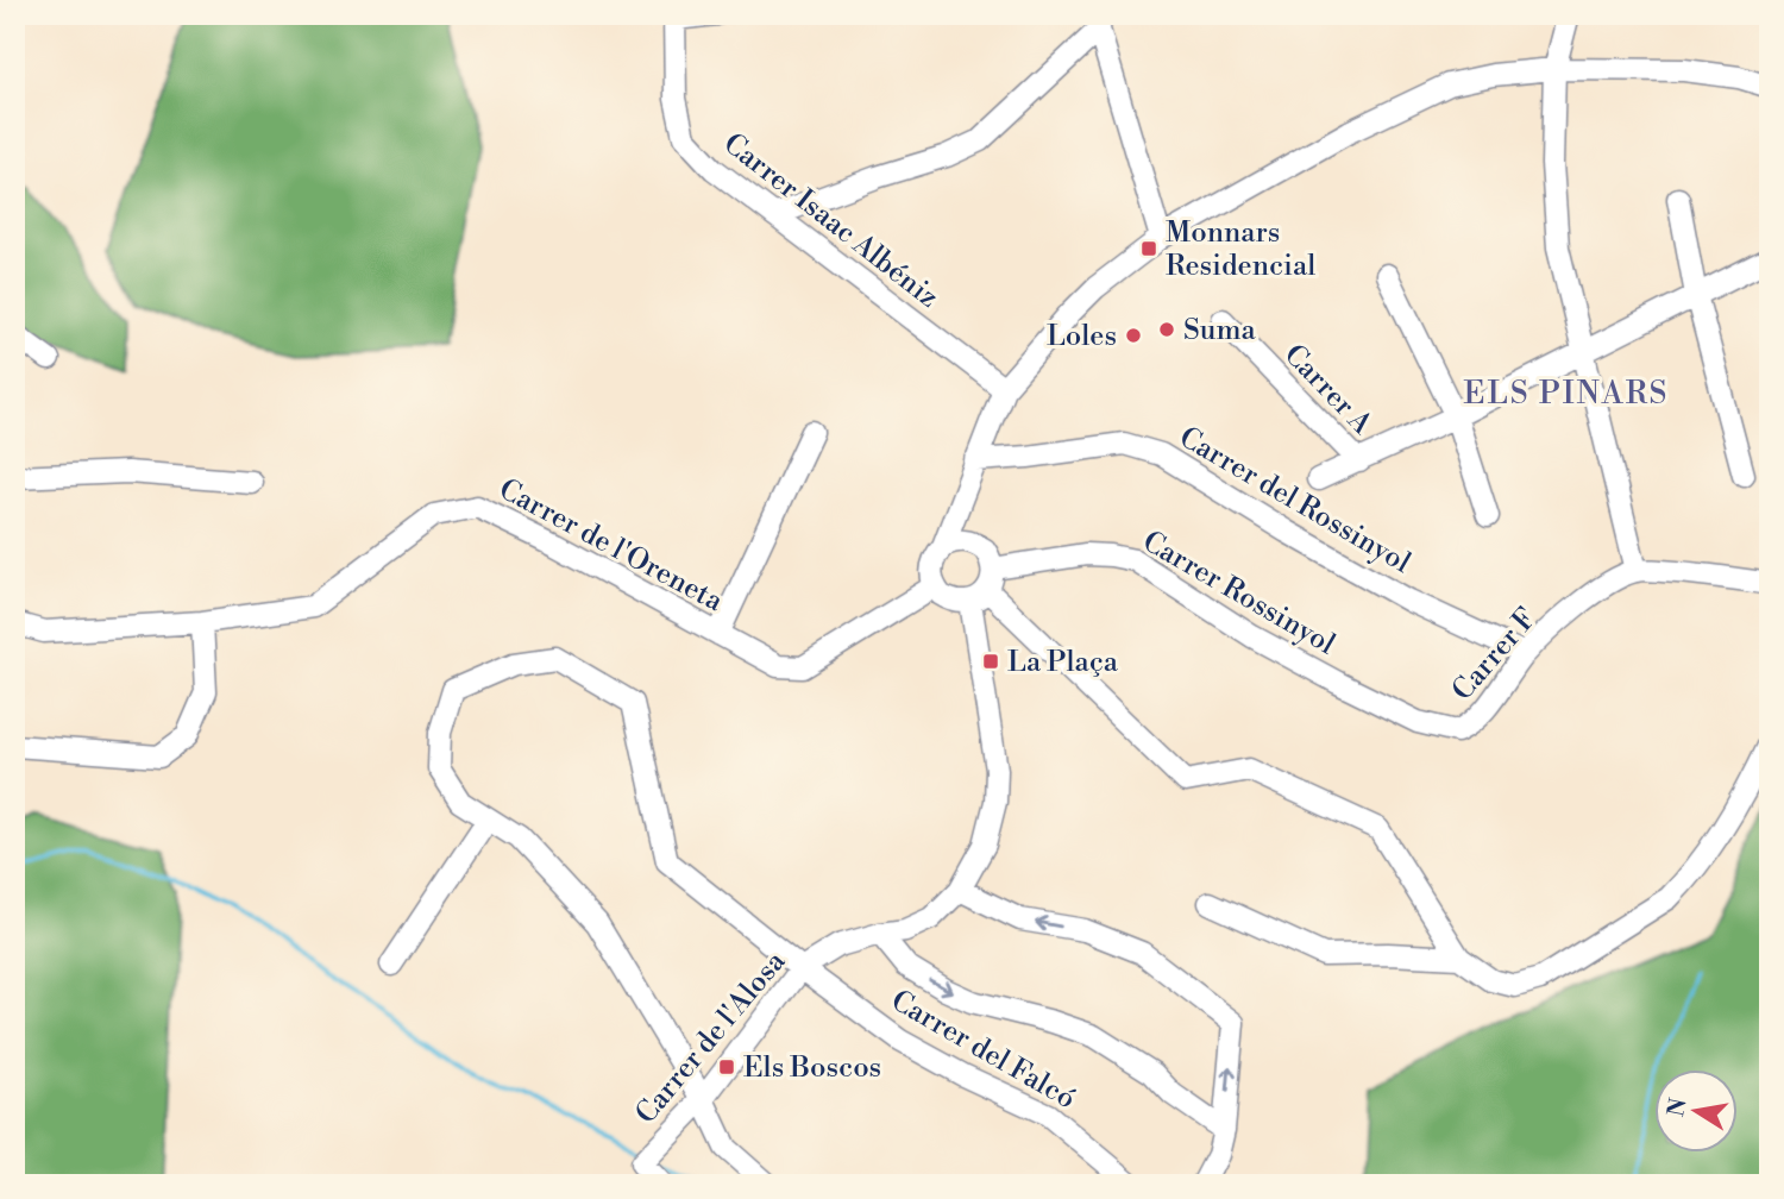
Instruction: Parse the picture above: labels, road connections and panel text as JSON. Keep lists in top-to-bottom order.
{
  "streets": {
    "street": [
      "Carrer Isaac Albéniz",
      "Carrer A",
      "Carrer del Rossinyol",
      "Carrer de l'Oreneta",
      "Carrer Rossinyol",
      "Carrer F",
      "Carrer de l'Alosa",
      "Carrer del Falcó"
    ]
  },
  "crossings": [
    ["Carrer del Rossinyol", "Carrer F"],
    ["Carrer de l'Oreneta", "Carrer Rossinyol"],
    ["Carrer de l'Oreneta", "Carrer de l'Alosa"],
    ["Carrer Rossinyol", "Carrer F"],
    ["Carrer Rossinyol", "Carrer de l'Alosa"],
    ["Carrer de l'Alosa", "Carrer del Falcó"]
  ],
  "districts": ["ELS PINARS"],
  "places": {
    "transit": ["Monnars Residencial", "La Plaça", "Els Boscos"],
    "other": ["Suma", "Loles"]
  },
  "north": "left"
}
